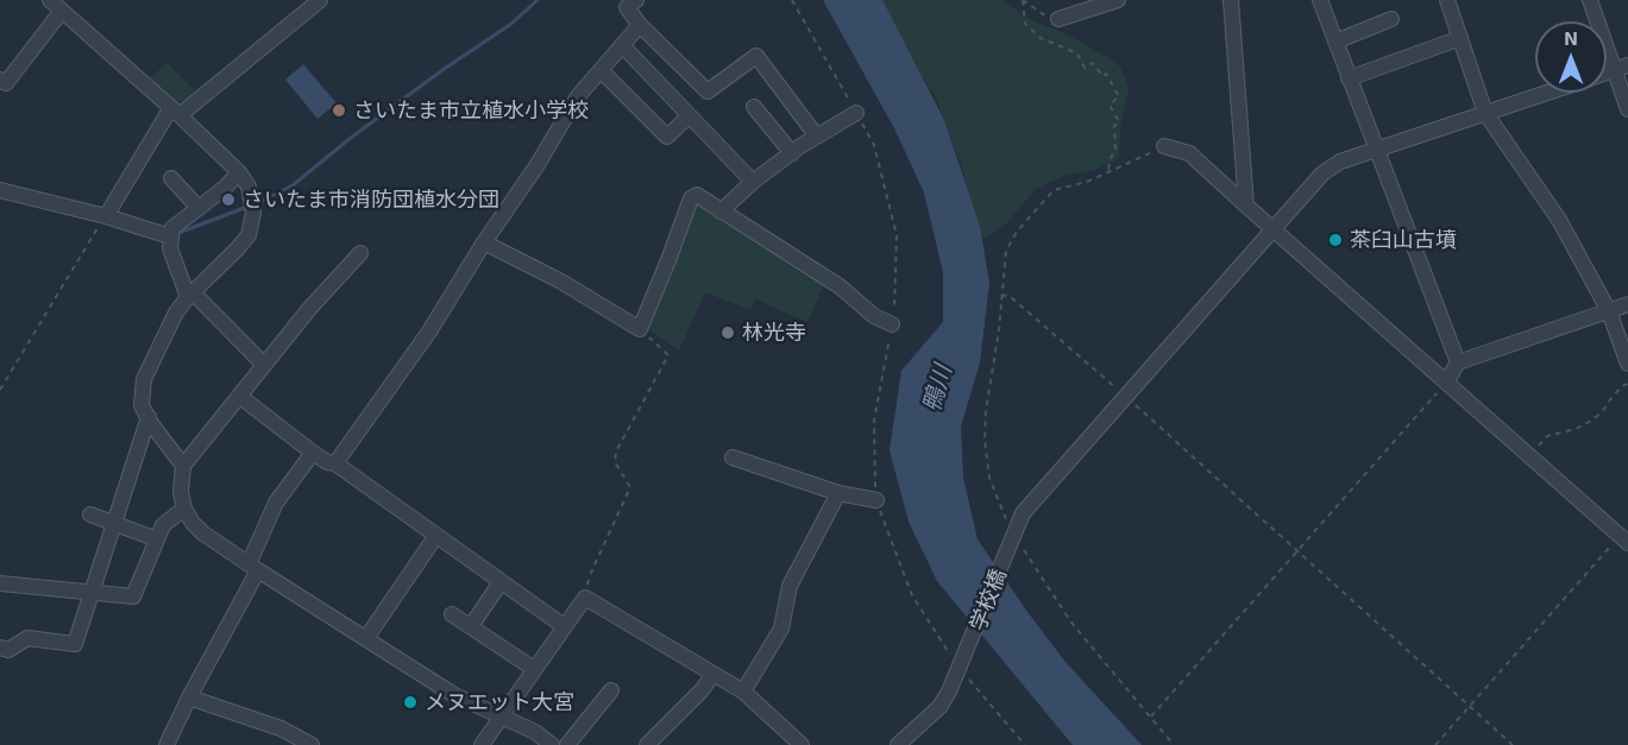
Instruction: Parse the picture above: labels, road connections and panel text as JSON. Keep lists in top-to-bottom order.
{
  "streets": {
    "street": ["学校橋"]
  },
  "water": ["鴨川"],
  "places": [
    "さいたま市立植水小学校",
    "さいたま市消防団植水分団",
    "茶臼山古墳",
    "林光寺",
    "メヌエット大宮"
  ],
  "north": "top"
}
